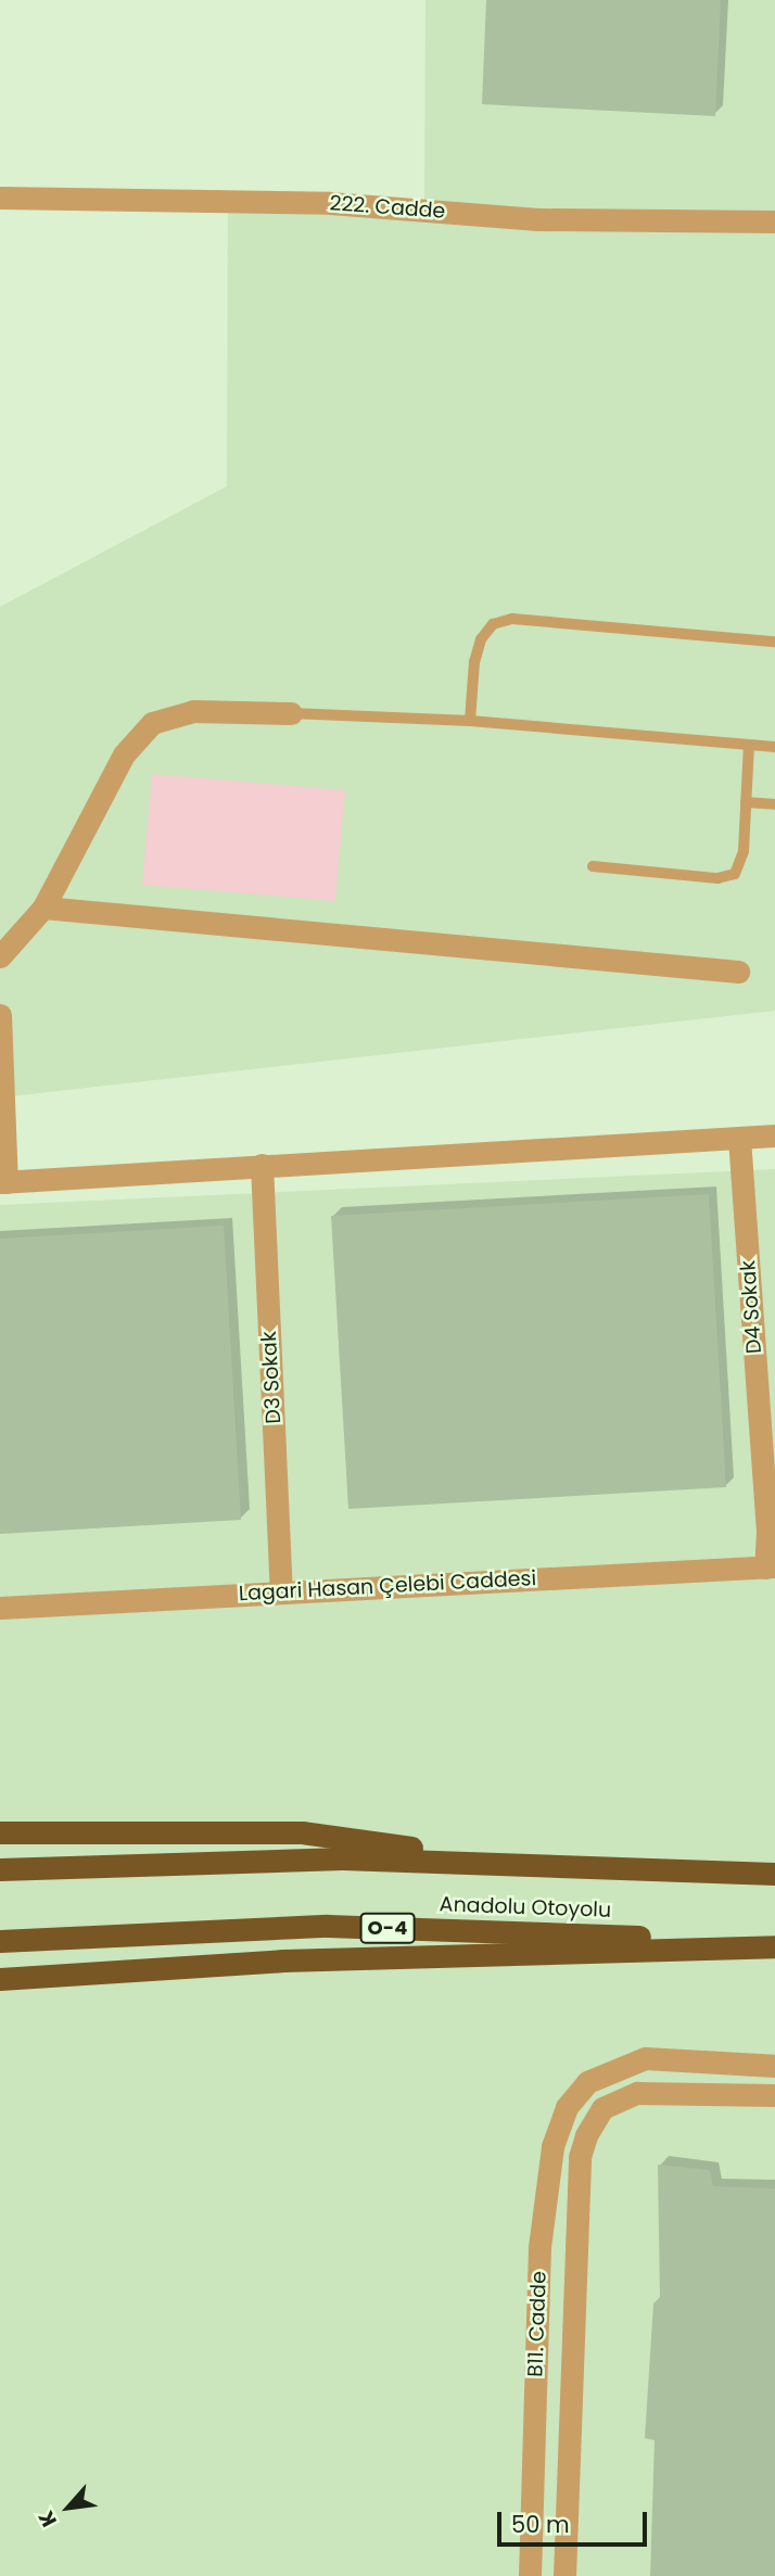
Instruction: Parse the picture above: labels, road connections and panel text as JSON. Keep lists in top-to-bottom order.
{
  "streets": {
    "highway": ["Anadolu Otoyolu", "O-4"],
    "street": [
      "222. Cadde",
      "D4 Sokak",
      "D3 Sokak",
      "Lagari Hasan Çelebi Caddesi",
      "B11. Cadde"
    ]
  },
  "crossings": [
    ["D4 Sokak", "Lagari Hasan Çelebi Caddesi"],
    ["D3 Sokak", "Lagari Hasan Çelebi Caddesi"]
  ],
  "scale_bar": "50 m",
  "north": "bottom left"
}
